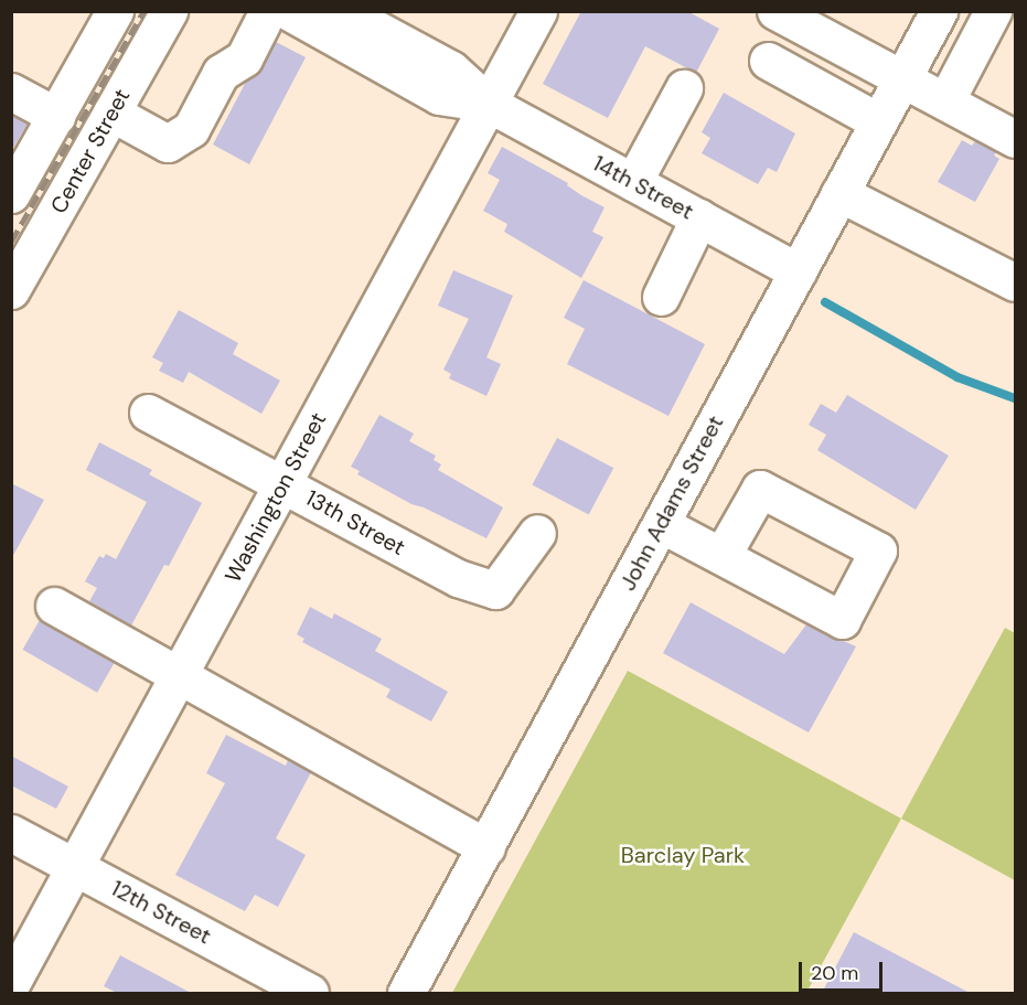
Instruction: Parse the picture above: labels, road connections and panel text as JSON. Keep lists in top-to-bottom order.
{
  "streets": {
    "street": [
      "Center Street",
      "14th Street",
      "Washington Street",
      "John Adams Street",
      "13th Street",
      "12th Street"
    ]
  },
  "crossings": [
    ["14th Street", "Washington Street"],
    ["14th Street", "John Adams Street"],
    ["Washington Street", "13th Street"],
    ["Washington Street", "12th Street"]
  ],
  "parks": ["Barclay Park"],
  "scale_bar": "20 m"
}
